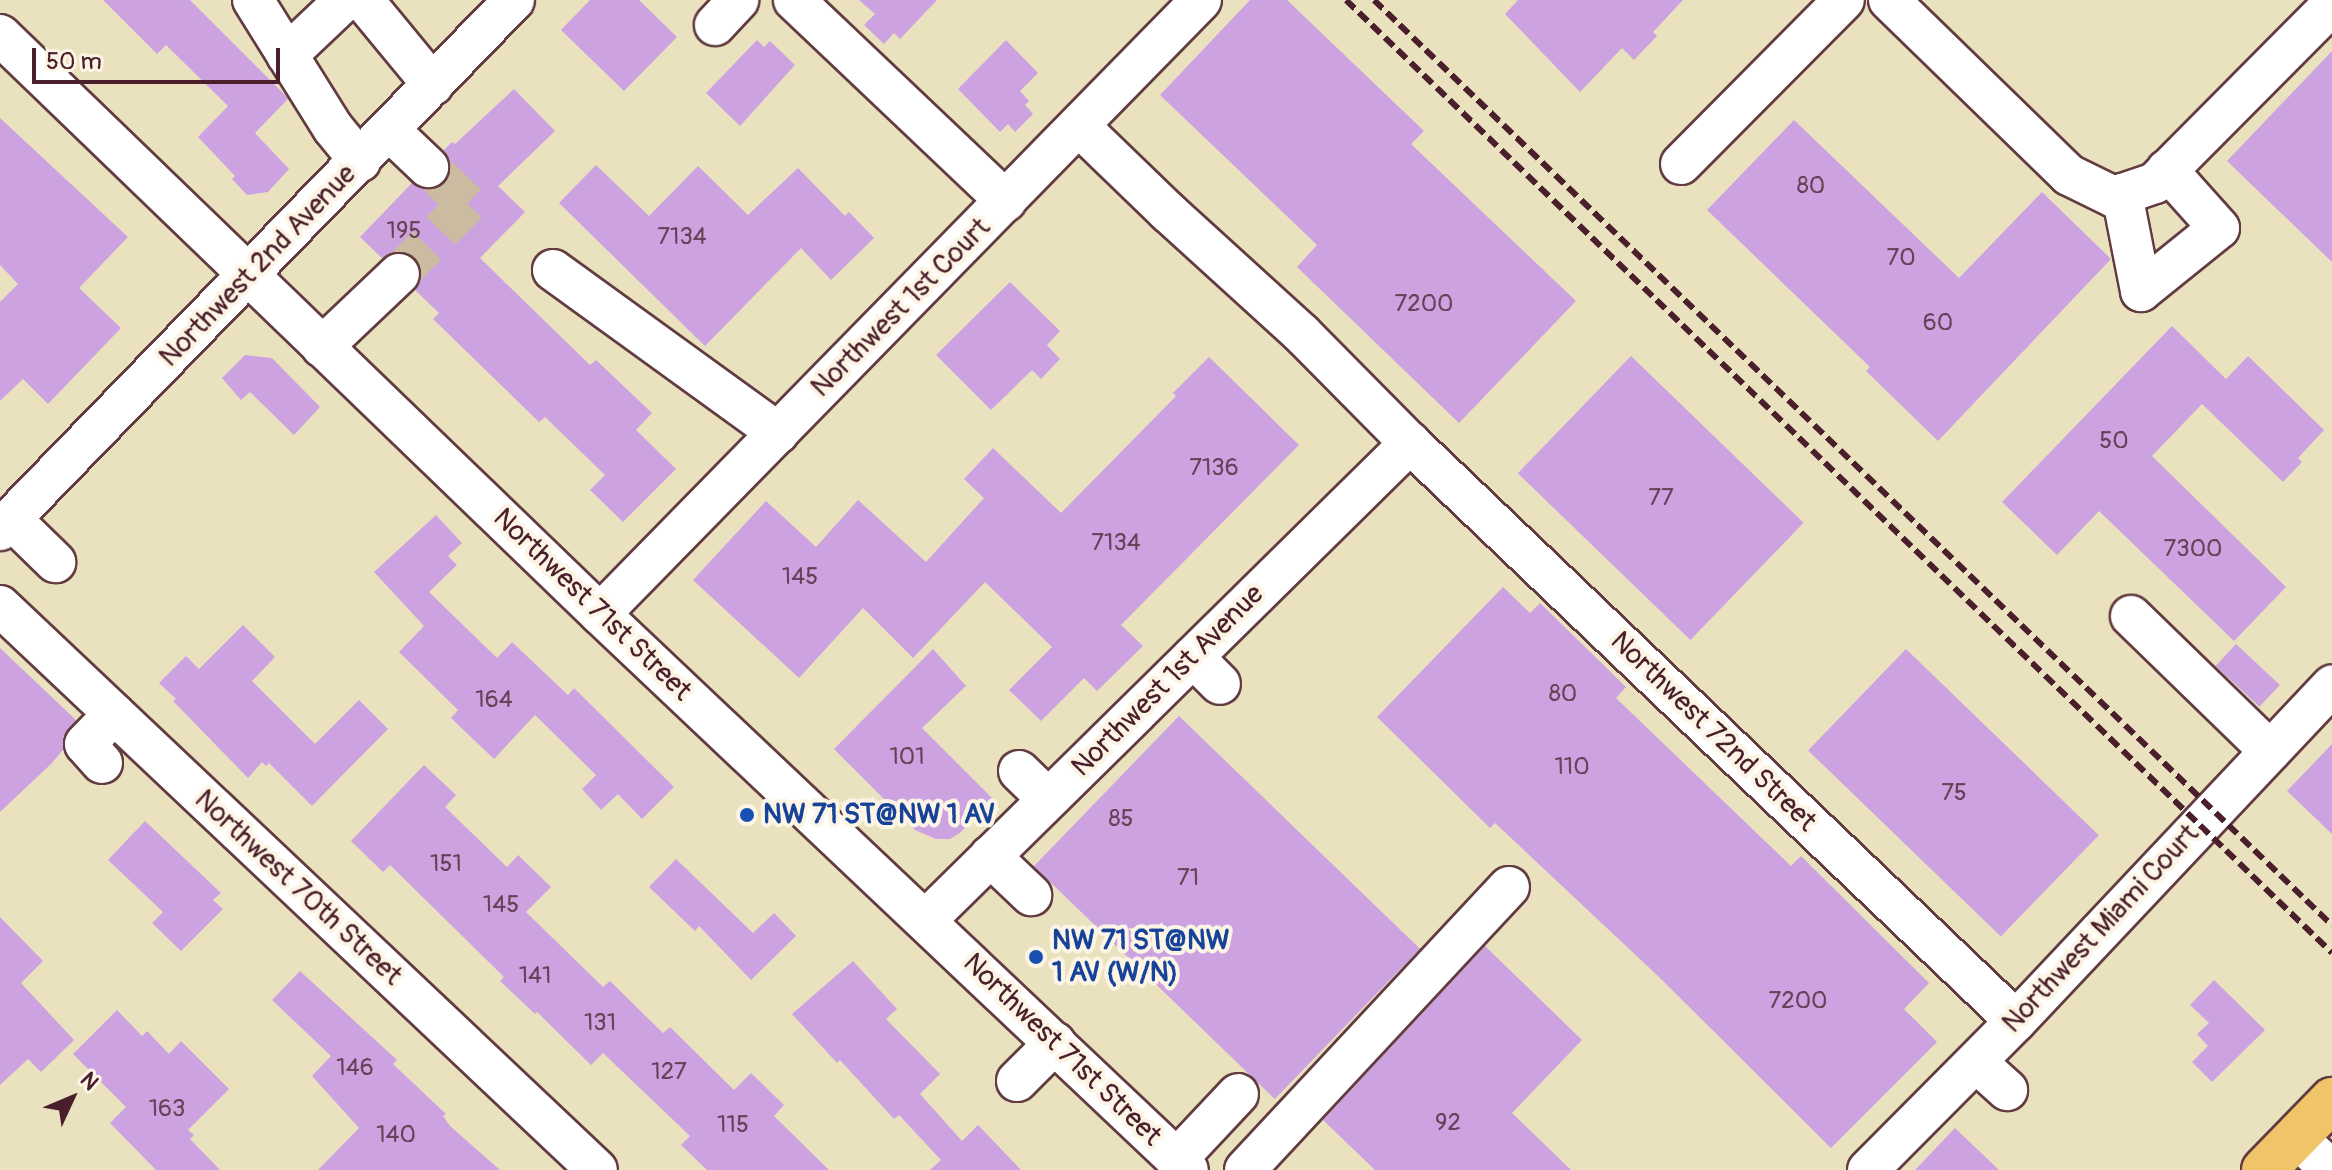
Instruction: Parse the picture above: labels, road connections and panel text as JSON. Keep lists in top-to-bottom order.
{
  "streets": {
    "street": [
      "Northwest 2nd Avenue",
      "Northwest 1st Court",
      "Northwest 71st Street",
      "Northwest 1st Avenue",
      "Northwest 72nd Street",
      "Northwest 70th Street",
      "Northwest Miami Court"
    ]
  },
  "crossings": [
    ["Northwest 2nd Avenue", "Northwest 71st Street"],
    ["Northwest 1st Court", "Northwest 71st Street"],
    ["Northwest 1st Court", "Northwest 72nd Street"],
    ["Northwest 71st Street", "Northwest 1st Avenue"],
    ["Northwest 1st Avenue", "Northwest 72nd Street"],
    ["Northwest 72nd Street", "Northwest Miami Court"]
  ],
  "places": ["NW 71 ST@NW 1 AV", "NW 71 ST@NW 1 AV (W/N)"],
  "house_numbers": [
    "80",
    "195",
    "7134",
    "70",
    "7200",
    "60",
    "50",
    "7136",
    "77",
    "7134",
    "7300",
    "145",
    "80",
    "164",
    "101",
    "110",
    "75",
    "85",
    "151",
    "71",
    "145",
    "141",
    "7200",
    "131",
    "146",
    "127",
    "163",
    "92",
    "115",
    "140"
  ],
  "scale_bar": "50 m",
  "north": "top right"
}
